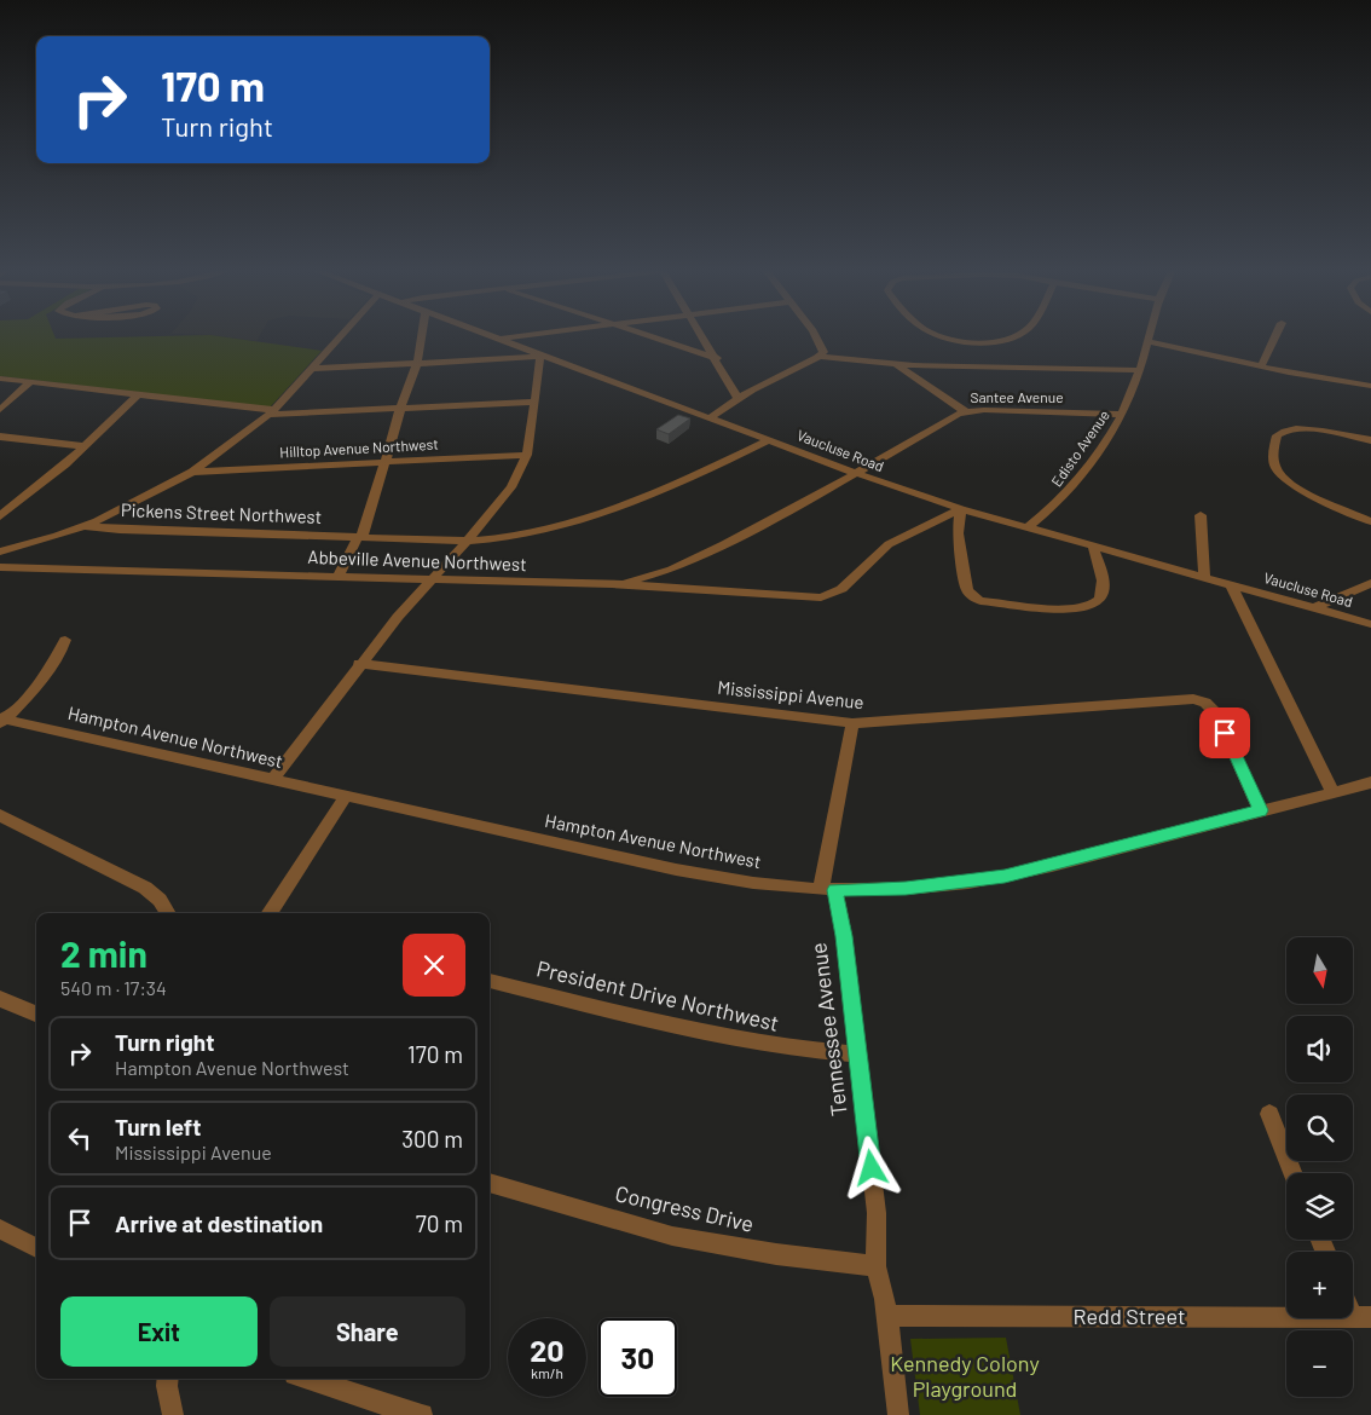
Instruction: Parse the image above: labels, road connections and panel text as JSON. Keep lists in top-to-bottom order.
{
  "streets": {
    "street": [
      "Santee Avenue",
      "Hilltop Avenue Northwest",
      "Edisto Avenue",
      "Vaucluse Road",
      "Pickens Street Northwest",
      "Abbeville Avenue Northwest",
      "Mississippi Avenue",
      "Hampton Avenue Northwest",
      "President Drive Northwest",
      "Tennessee Avenue",
      "Congress Drive",
      "Redd Street"
    ]
  },
  "crossings": [
    ["Santee Avenue", "Edisto Avenue"],
    ["Santee Avenue", "Vaucluse Road"],
    ["Santee Avenue", "Abbeville Avenue Northwest"],
    ["Edisto Avenue", "Vaucluse Road"],
    ["Vaucluse Road", "Pickens Street Northwest"],
    ["Vaucluse Road", "Abbeville Avenue Northwest"],
    ["Mississippi Avenue", "Hampton Avenue Northwest"],
    ["Mississippi Avenue", "Tennessee Avenue"],
    ["Hampton Avenue Northwest", "Tennessee Avenue"],
    ["President Drive Northwest", "Tennessee Avenue"],
    ["Tennessee Avenue", "Congress Drive"],
    ["Tennessee Avenue", "Redd Street"]
  ],
  "parks": ["Kennedy Colony Playground"],
  "north": "bottom",
  "page": {
    "turn": ["170 m", "Turn right"],
    "heading": ["2 min", "540 m · 17:34"],
    "map_buttons": ["+", "−"],
    "list": [
      {
        "name": "Turn right",
        "note": "Hampton Avenue Northwest",
        "value": "170 m"
      },
      {
        "name": "Turn left",
        "note": "Mississippi Avenue",
        "value": "300 m"
      },
      {
        "name": "Arrive at destination",
        "value": "70 m"
      }
    ],
    "buttons": ["Exit", "Share"],
    "speed": "20 km/h",
    "limit": "30"
  }
}
